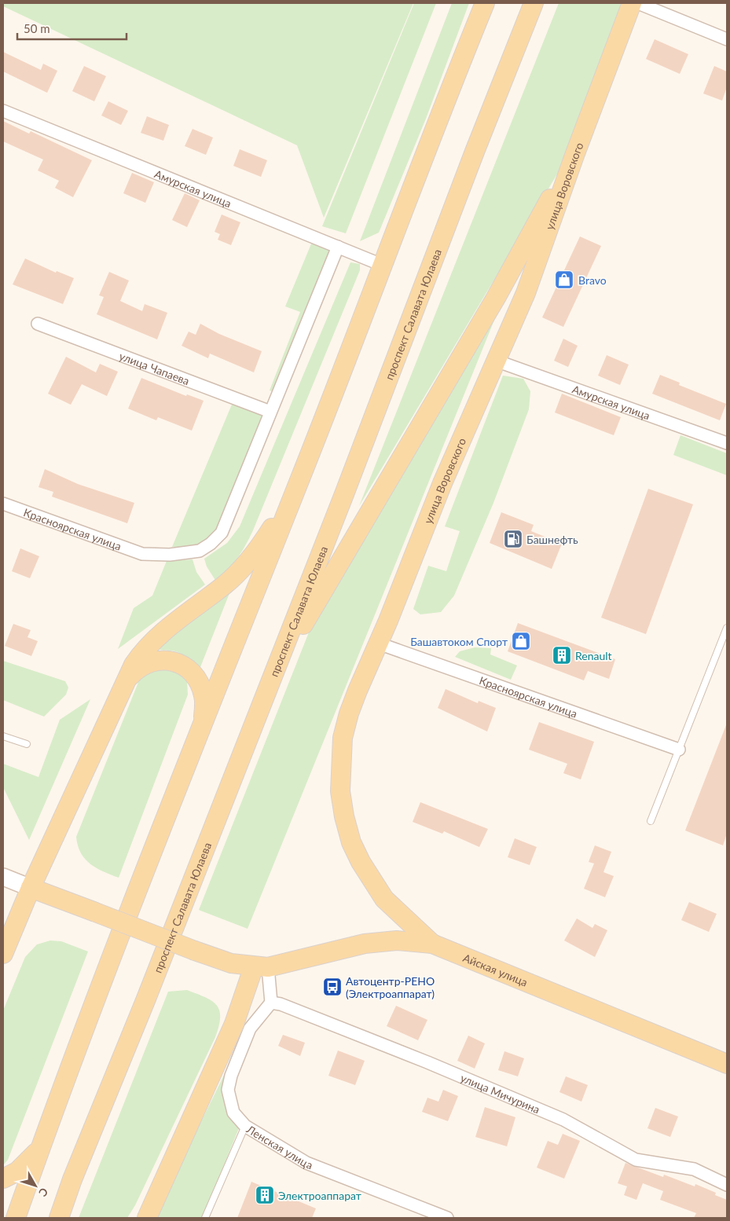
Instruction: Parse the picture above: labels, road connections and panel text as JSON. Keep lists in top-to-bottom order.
{
  "streets": {
    "main road": ["улица Воровского", "проспект Салавата Юлаева", "Айская улица"],
    "street": [
      "Амурская улица",
      "улица Чапаева",
      "Красноярская улица",
      "улица Мичурина",
      "Ленская улица"
    ]
  },
  "crossings": [
    ["улица Воровского", "Амурская улица"],
    ["улица Воровского", "Красноярская улица"],
    ["улица Воровского", "Айская улица"],
    ["Амурская улица", "Красноярская улица"],
    ["улица Чапаева", "Красноярская улица"],
    ["улица Мичурина", "Ленская улица"]
  ],
  "places": {
    "shop": ["Bravo", "Башавтоком Спорт"],
    "fuel station": ["Башнефть"],
    "building": ["Renault", "Электроаппарат"],
    "bus stop": ["Автоцентр-РЕНО (Электроаппарат)"]
  },
  "scale_bar": "50 m",
  "north": "bottom right"
}
